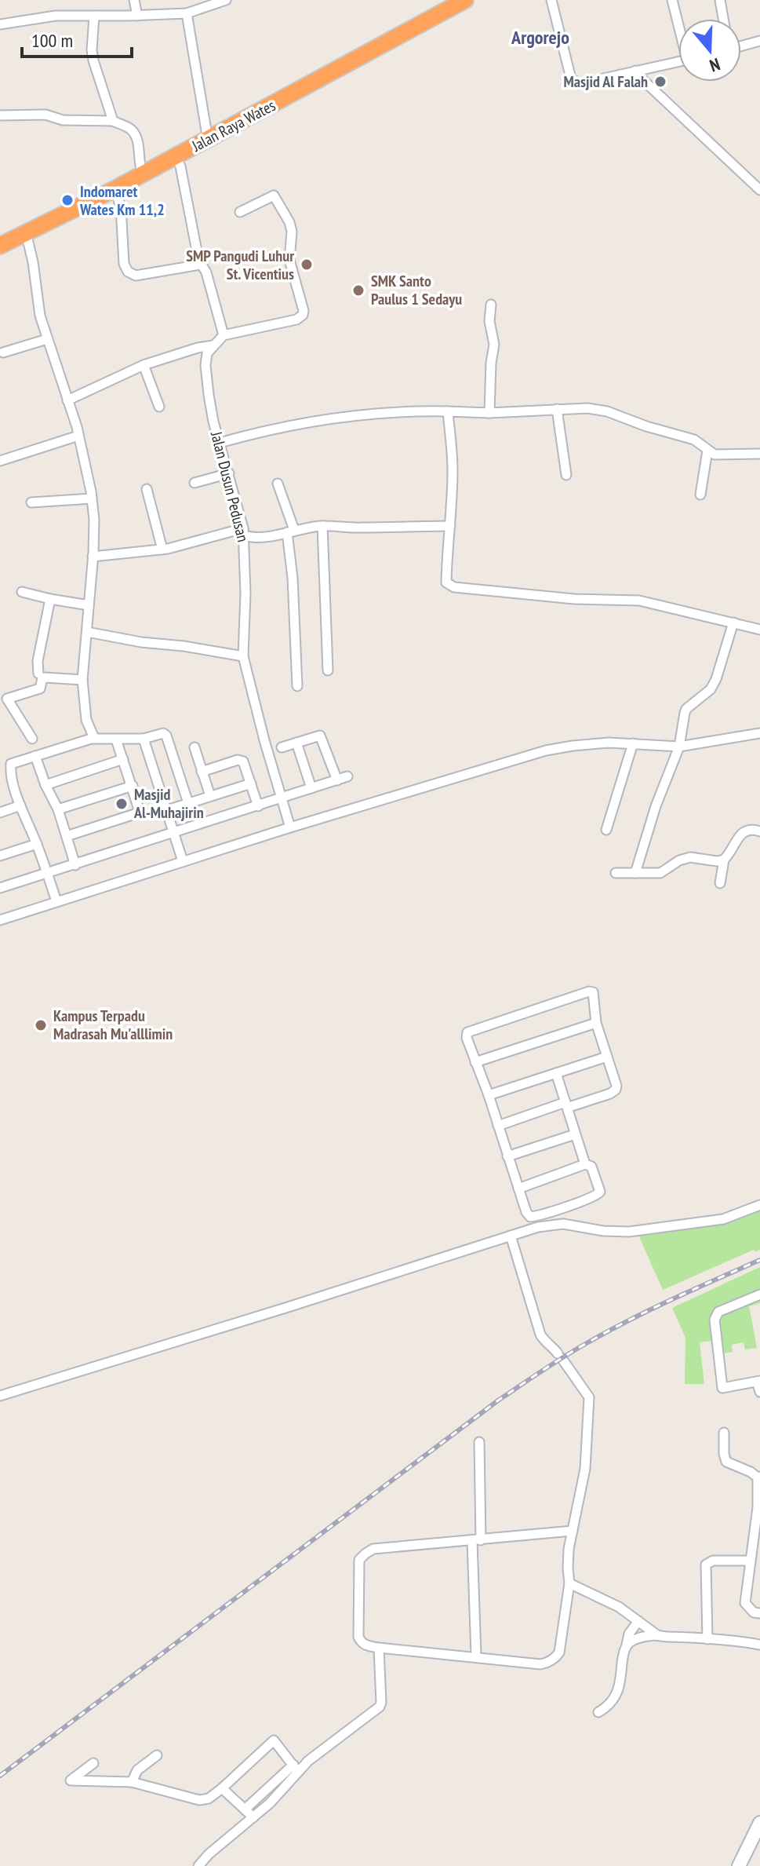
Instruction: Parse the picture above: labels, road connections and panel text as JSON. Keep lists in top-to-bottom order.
{
  "streets": {
    "highway": ["Jalan Raya Wates"],
    "street": ["Jalan Dusun Pedusan"]
  },
  "districts": ["Argorejo"],
  "places": [
    "Masjid Al Falah",
    "Indomaret Wates Km 11,2",
    "SMP Pangudi Luhur St. Vicentius",
    "SMK Santo Paulus 1 Sedayu",
    "Masjid Al-Muhajirin",
    "Kampus Terpadu Madrasah Mu'alllimin"
  ],
  "scale_bar": "100 m",
  "north": "bottom"
}
